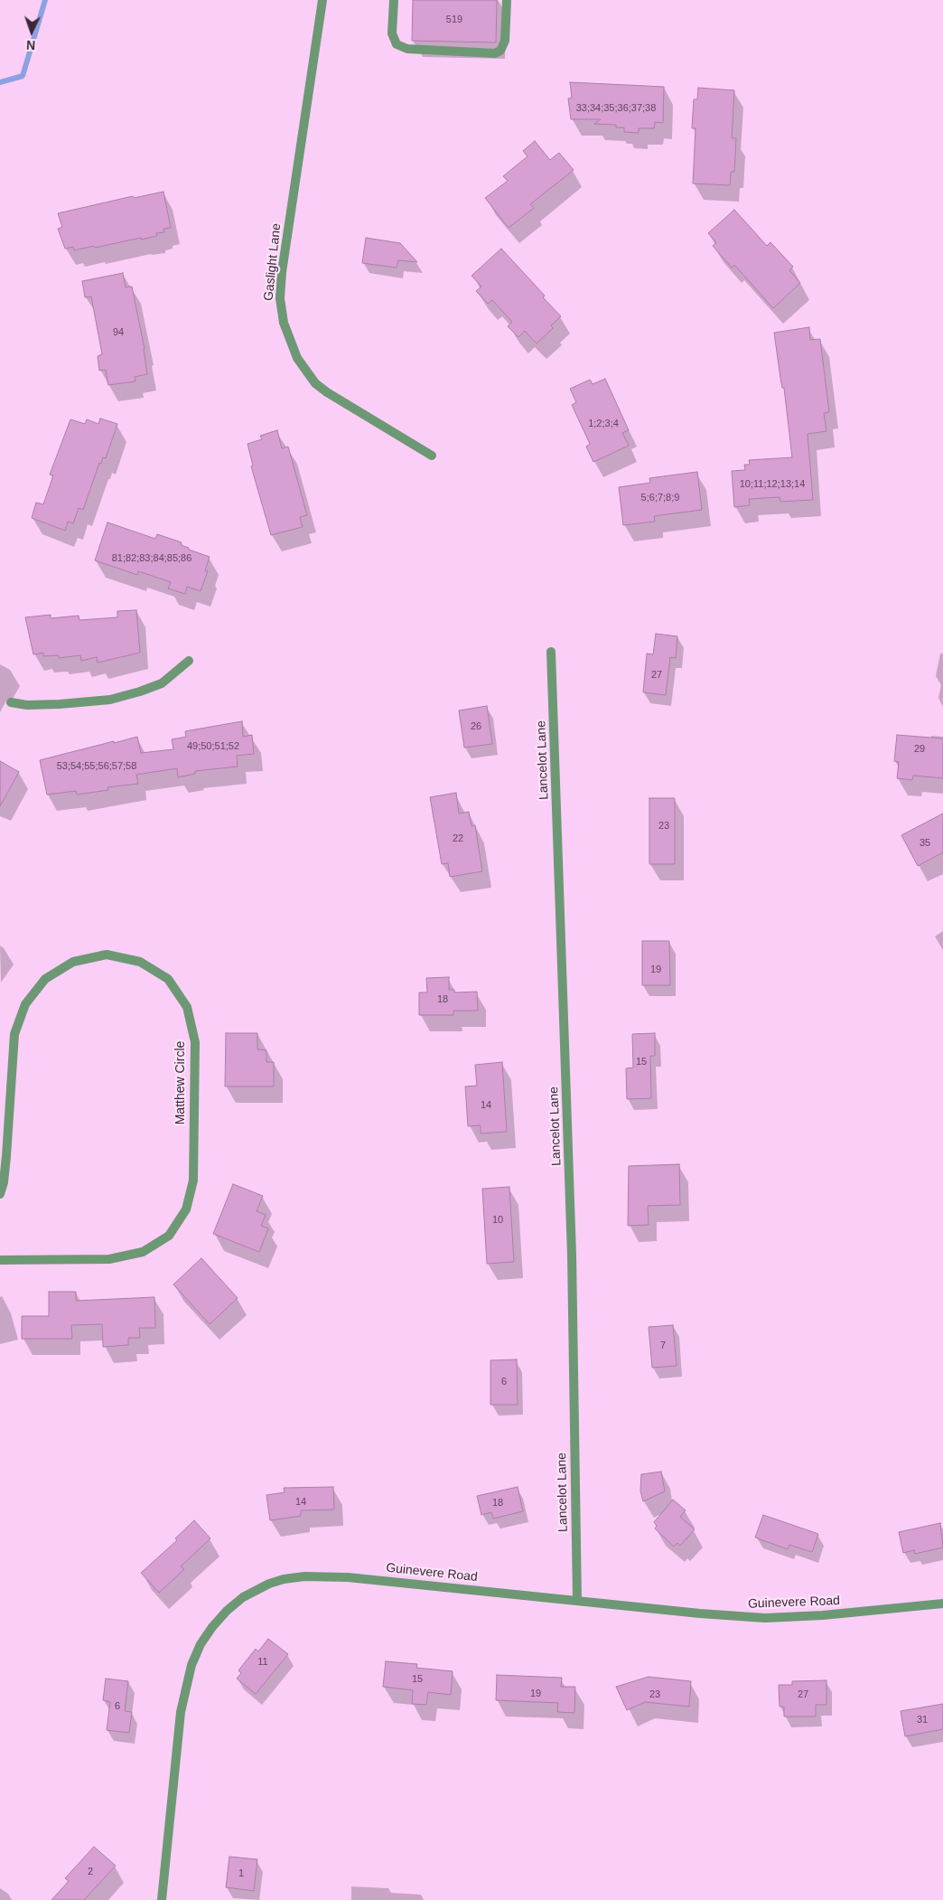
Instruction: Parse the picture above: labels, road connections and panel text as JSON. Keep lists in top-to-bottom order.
{
  "streets": {
    "street": [
      "Gaslight Lane",
      "Lancelot Lane",
      "Matthew Circle",
      "Guinevere Road"
    ]
  },
  "crossings": [
    ["Lancelot Lane", "Guinevere Road"]
  ],
  "house_numbers": [
    "519",
    "33;34;35;36;37;38",
    "94",
    "1;2;3;4",
    "10;11;12;13;14",
    "5;6;7;8;9",
    "81;82;83;84;85;86",
    "27",
    "26",
    "49;50;51;52",
    "29",
    "53;54;55;56;57;58",
    "23",
    "22",
    "35",
    "19",
    "18",
    "15",
    "14",
    "10",
    "7",
    "6",
    "14",
    "18",
    "11",
    "15",
    "19",
    "23",
    "27",
    "6",
    "31",
    "2",
    "1"
  ],
  "north": "bottom"
}
